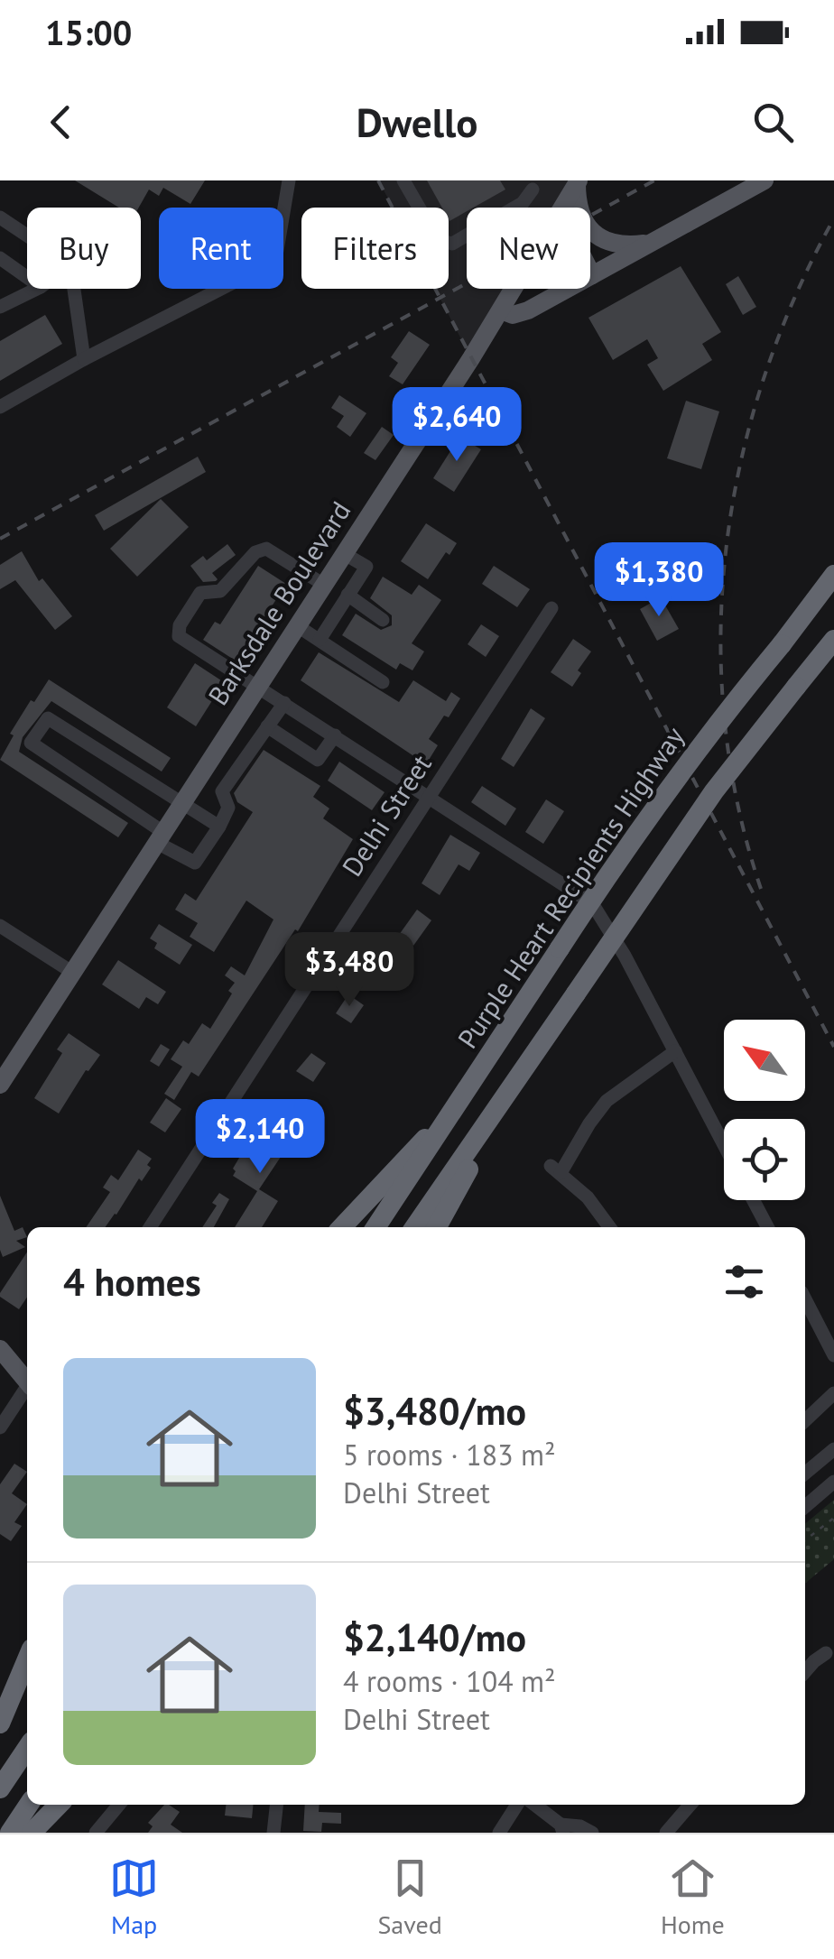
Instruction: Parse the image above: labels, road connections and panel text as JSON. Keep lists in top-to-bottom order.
{
  "streets": {
    "highway": ["Purple Heart Recipients Highway"],
    "main road": ["Barksdale Boulevard"],
    "street": ["Delhi Street"]
  },
  "north": "top left",
  "page": {
    "status": "15:00",
    "header": "Dwello",
    "chip": [
      "Buy",
      "Rent",
      "Filters",
      "New"
    ],
    "price": [
      "$2,640",
      "$1,380",
      "$3,480",
      "$2,140"
    ],
    "heading": "4 homes",
    "list": [
      {
        "name": "$3,480/mo",
        "note": "5 rooms · 183 m² · Delhi Street"
      },
      {
        "name": "$2,140/mo",
        "note": "4 rooms · 104 m² · Delhi Street"
      }
    ],
    "tabs": ["Map", "Saved", "Home"]
  }
}
